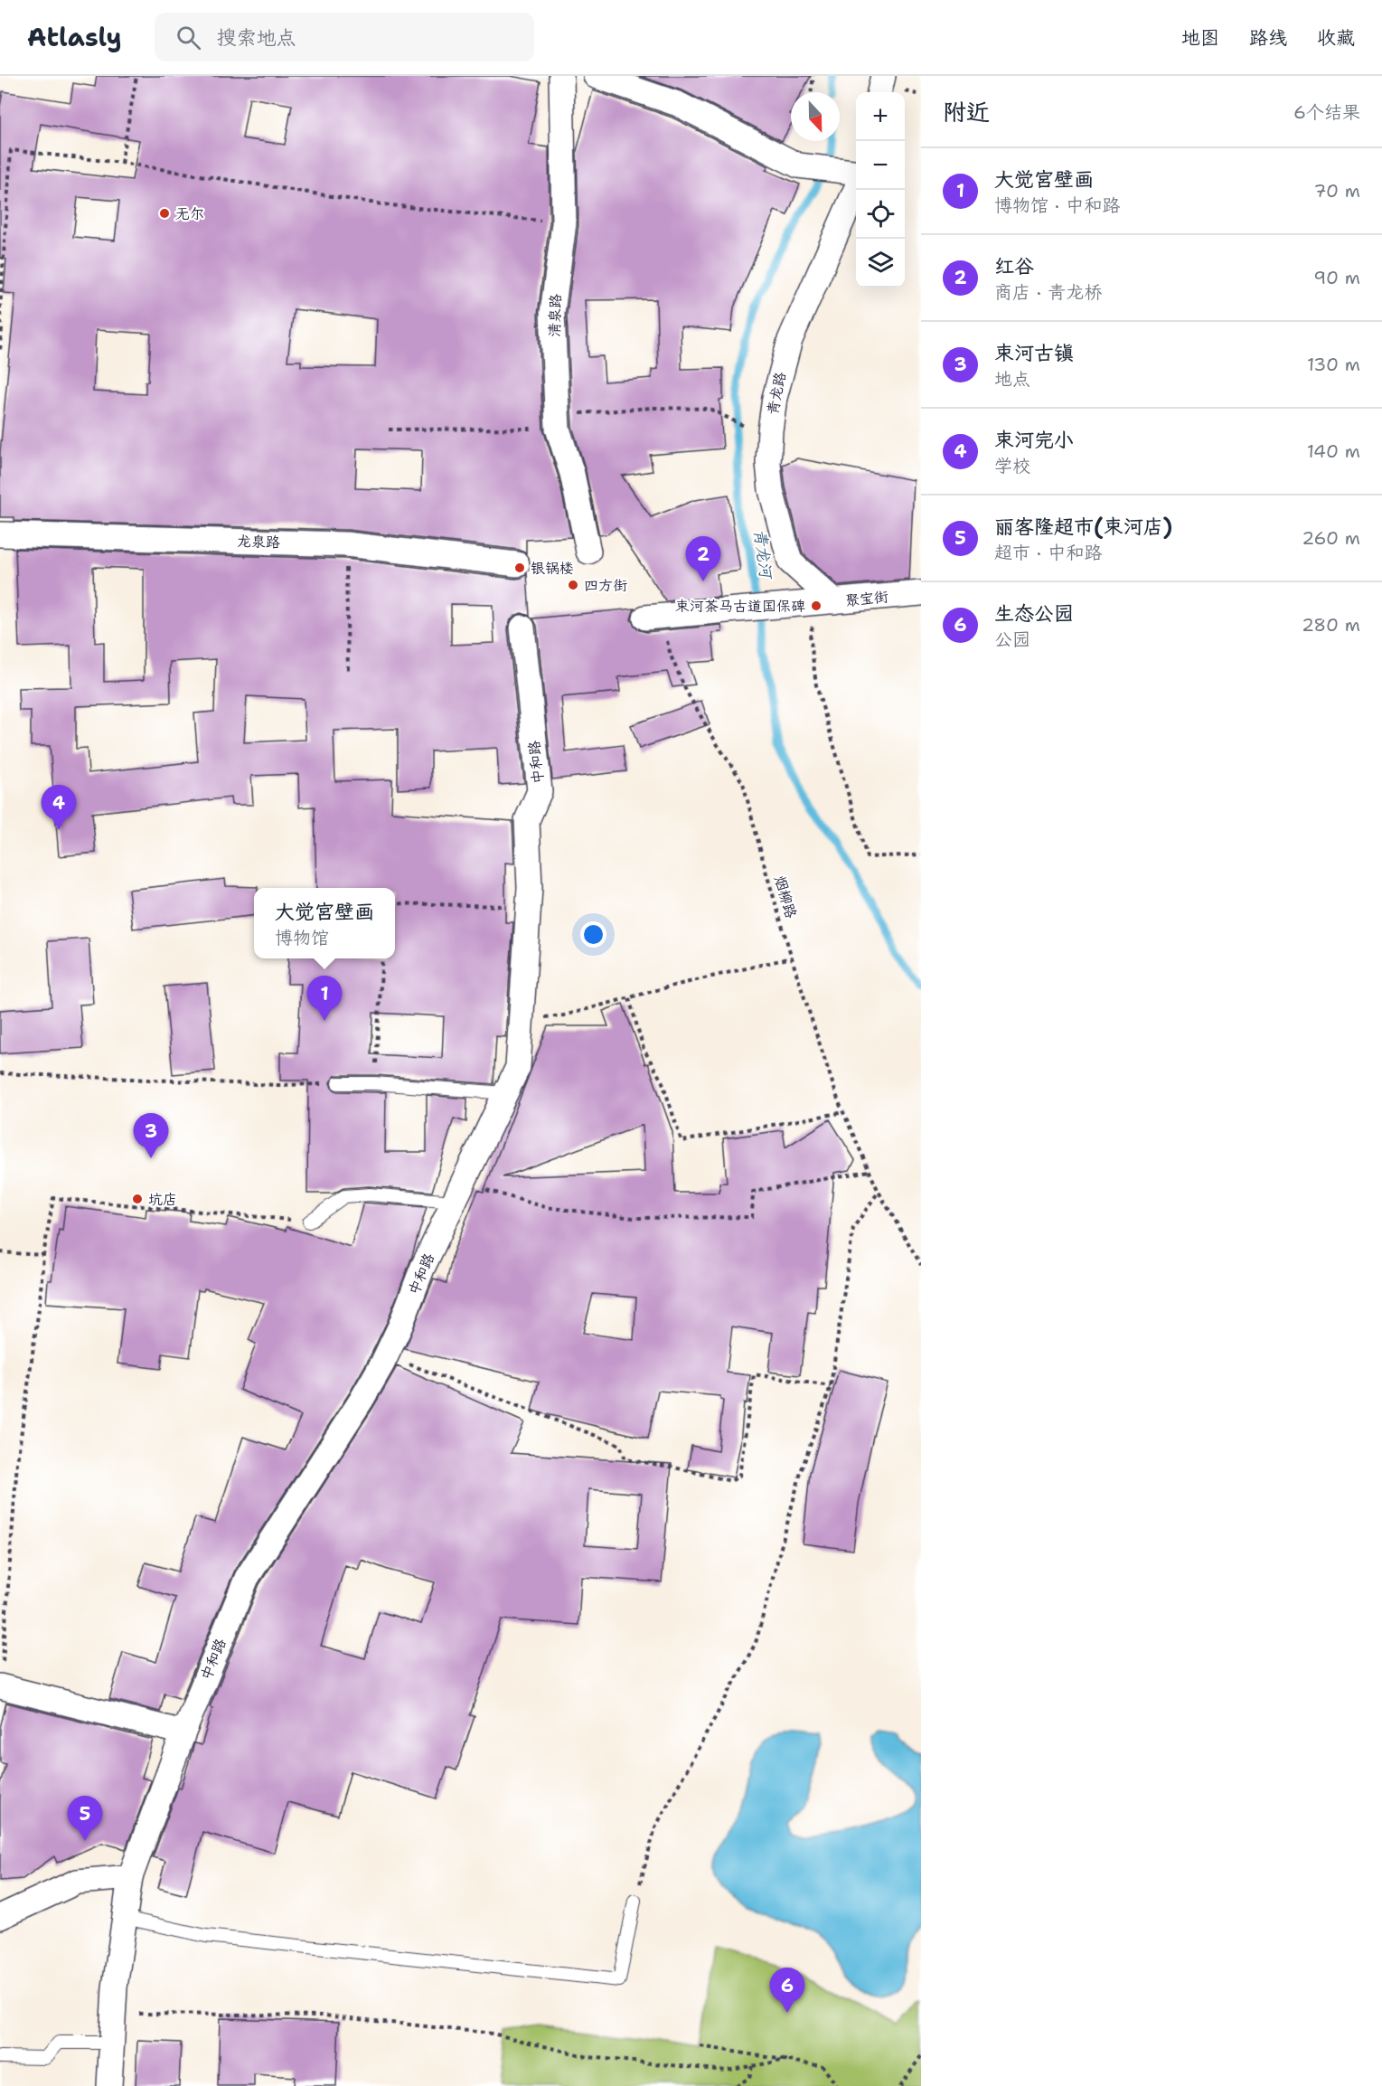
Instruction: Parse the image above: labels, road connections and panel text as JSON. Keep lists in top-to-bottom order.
{
  "streets": {
    "street": [
      "清泉路",
      "青龙路",
      "龙泉路",
      "聚宝街",
      "中和路"
    ],
    "path": ["烟柳路"]
  },
  "crossings": [
    ["青龙路", "聚宝街"],
    ["聚宝街", "烟柳路"]
  ],
  "water": ["青龙河"],
  "places": [
    "无尔",
    "银锅楼",
    "四方街",
    "束河茶马古道国保碑",
    "坑店"
  ],
  "north": "bottom",
  "page": {
    "header": "Atlasly",
    "search": "搜索地点",
    "nav": ["地图", "路线", "收藏"],
    "heading": ["附近", "6个结果"],
    "map_buttons": ["+", "−"],
    "list": [
      {
        "mark": "1",
        "name": "大觉宫壁画",
        "note": "博物馆 · 中和路",
        "value": "70 m"
      },
      {
        "mark": "2",
        "name": "红谷",
        "note": "商店 · 青龙桥",
        "value": "90 m"
      },
      {
        "mark": "3",
        "name": "束河古镇",
        "note": "地点",
        "value": "130 m"
      },
      {
        "mark": "4",
        "name": "束河完小",
        "note": "学校",
        "value": "140 m"
      },
      {
        "mark": "5",
        "name": "丽客隆超市(束河店)",
        "note": "超市 · 中和路",
        "value": "260 m"
      },
      {
        "mark": "6",
        "name": "生态公园",
        "note": "公园",
        "value": "280 m"
      }
    ],
    "pins": [
      "2",
      "4",
      "1",
      "3",
      "5",
      "6"
    ],
    "popup": ["大觉宫壁画", "博物馆"]
  }
}
